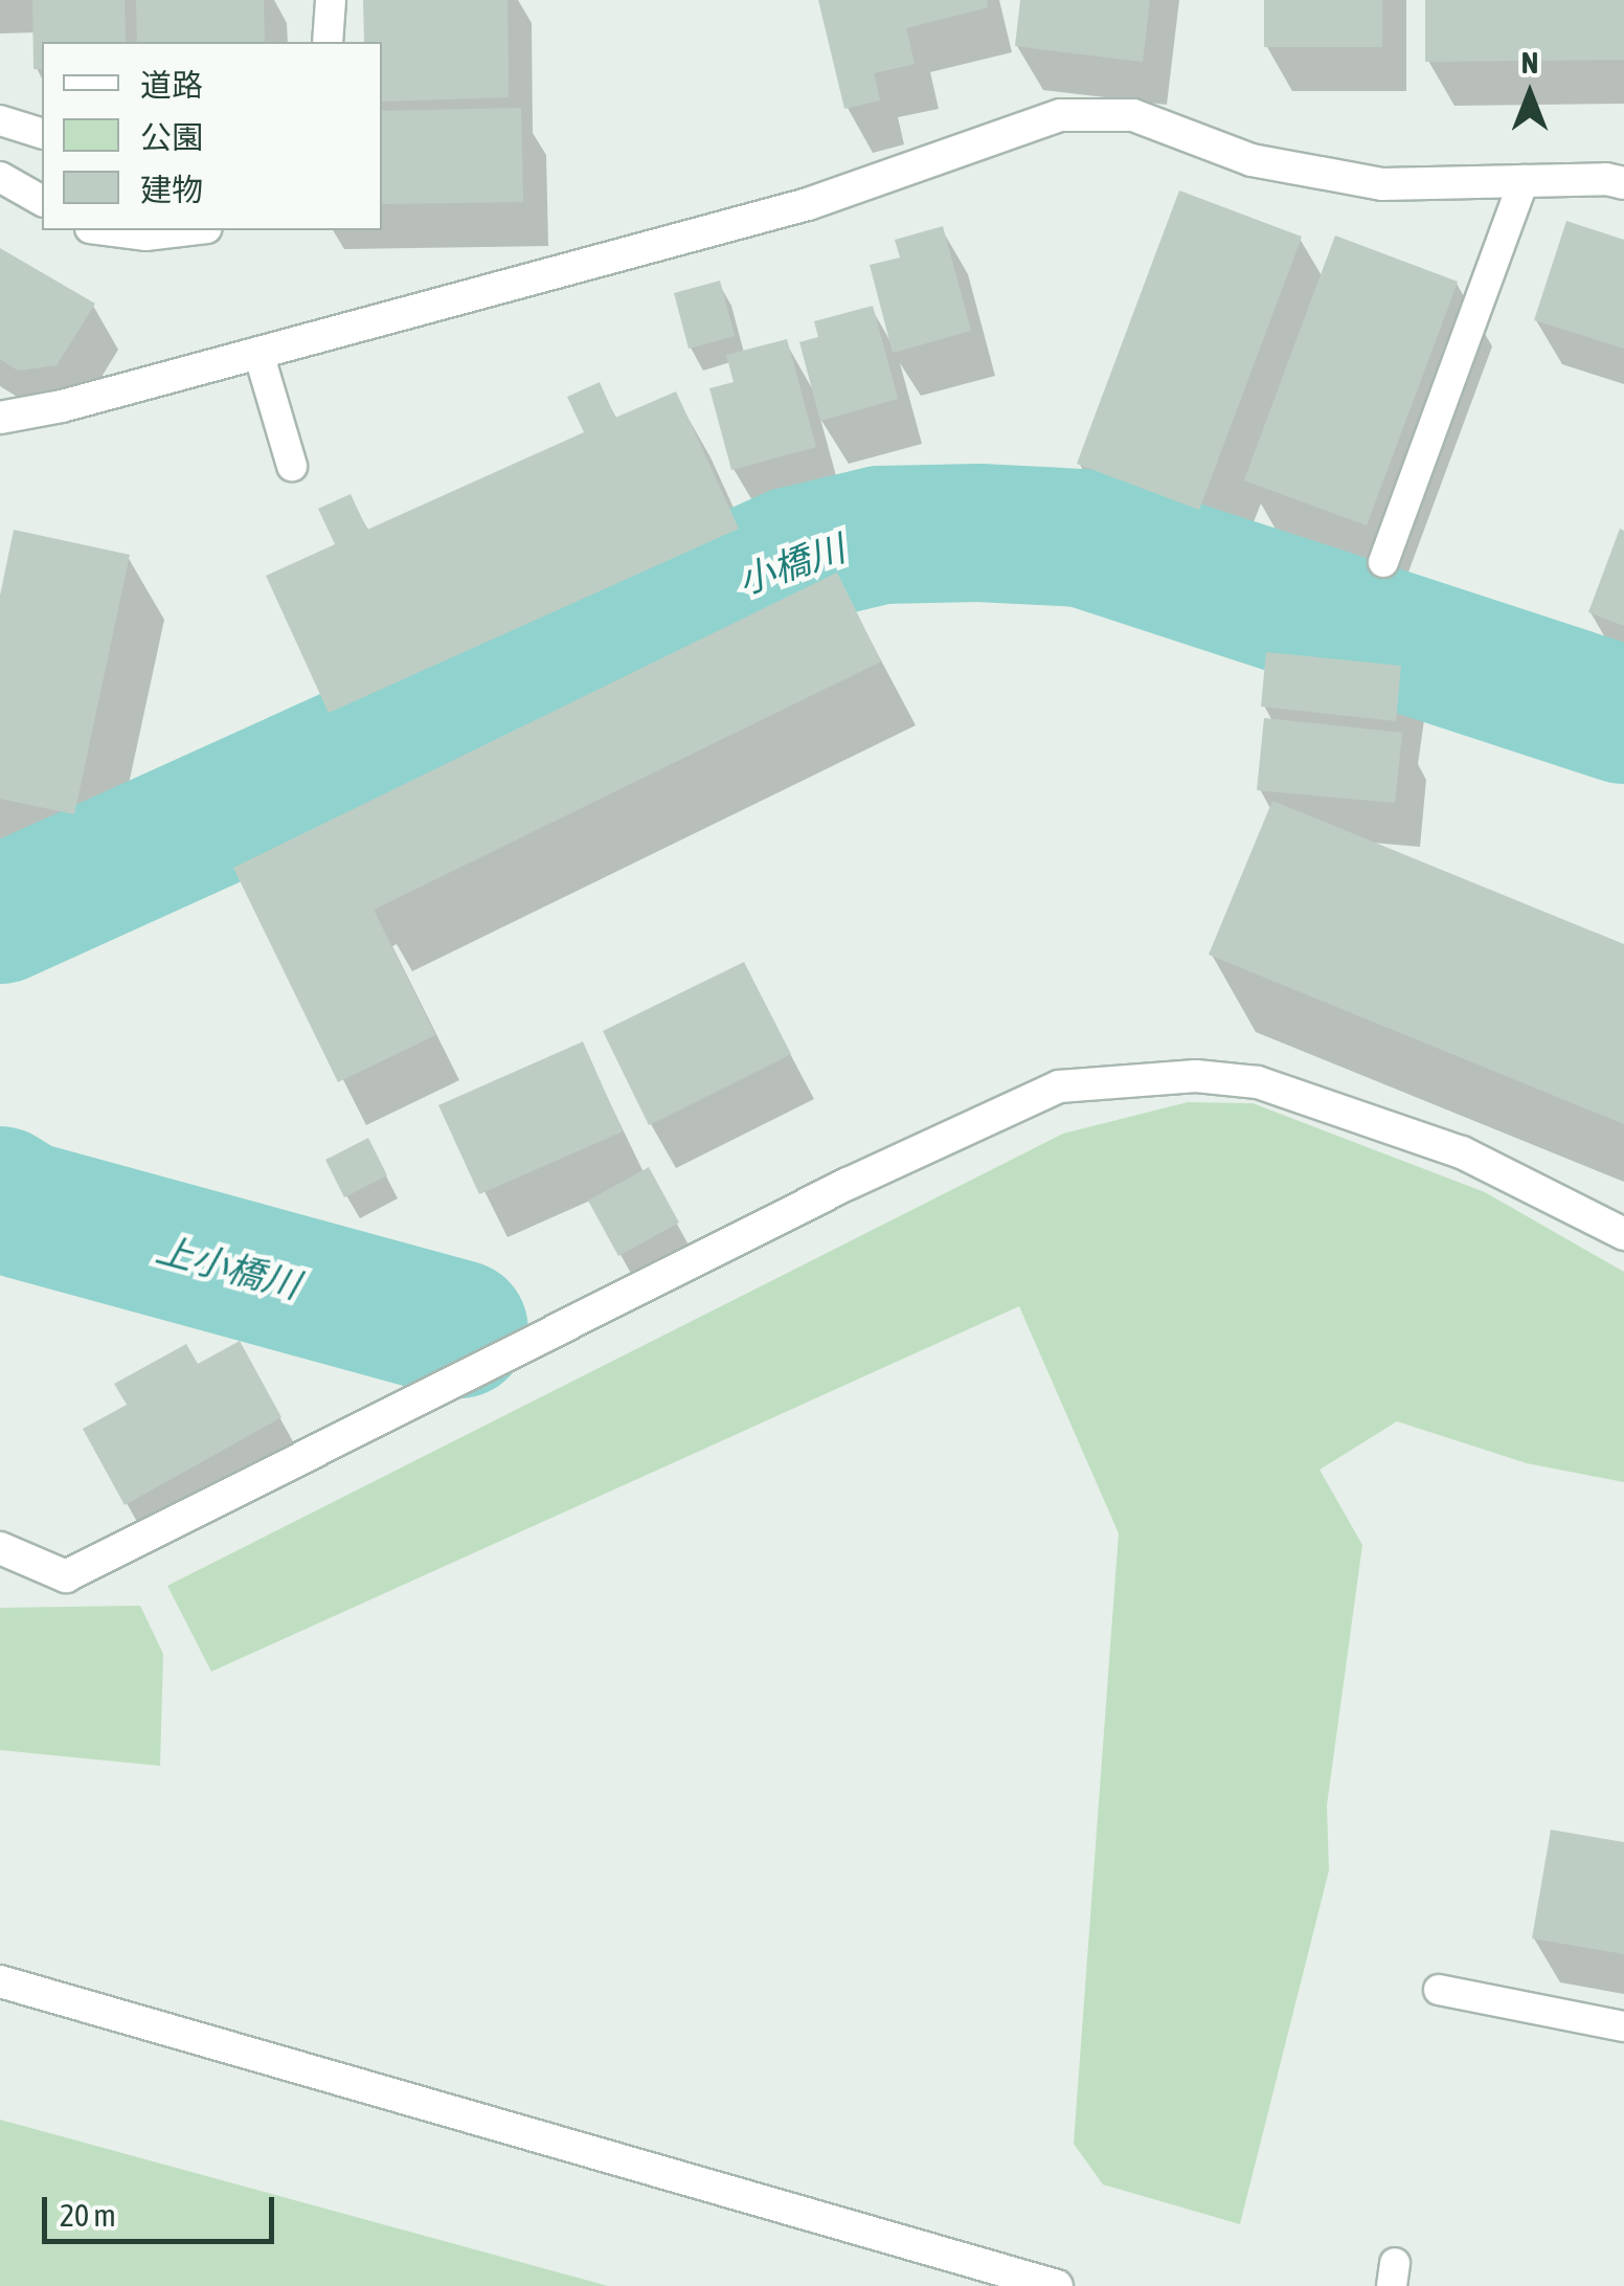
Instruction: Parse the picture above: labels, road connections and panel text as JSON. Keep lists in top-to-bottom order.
{
  "water": ["小橋川", "上小橋川"],
  "legend": ["道路", "公園", "建物"],
  "scale_bar": "20 m",
  "north": "top"
}
